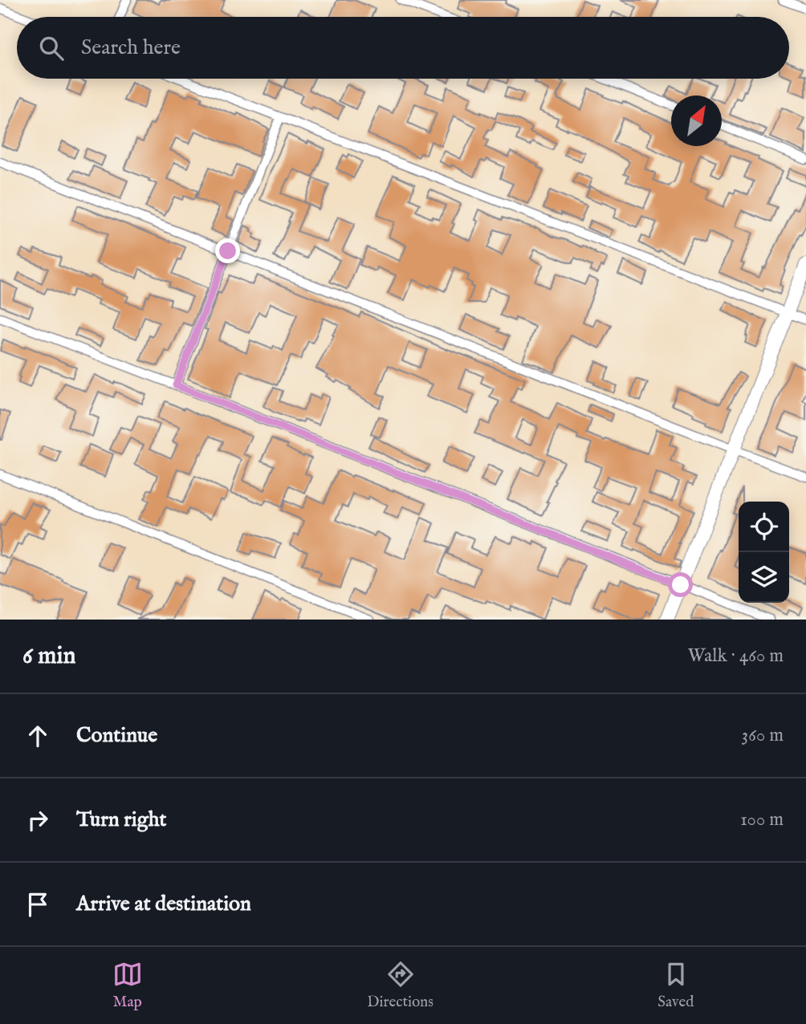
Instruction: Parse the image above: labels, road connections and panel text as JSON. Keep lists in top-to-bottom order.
{
  "north": "top right",
  "page": {
    "search": "Search here",
    "heading": ["6 min", "Walk · 460 m"],
    "list": [
      ["Continue", "360 m"],
      ["Turn right", "100 m"],
      "Arrive at destination"
    ],
    "nav": ["Map", "Directions", "Saved"]
  }
}
